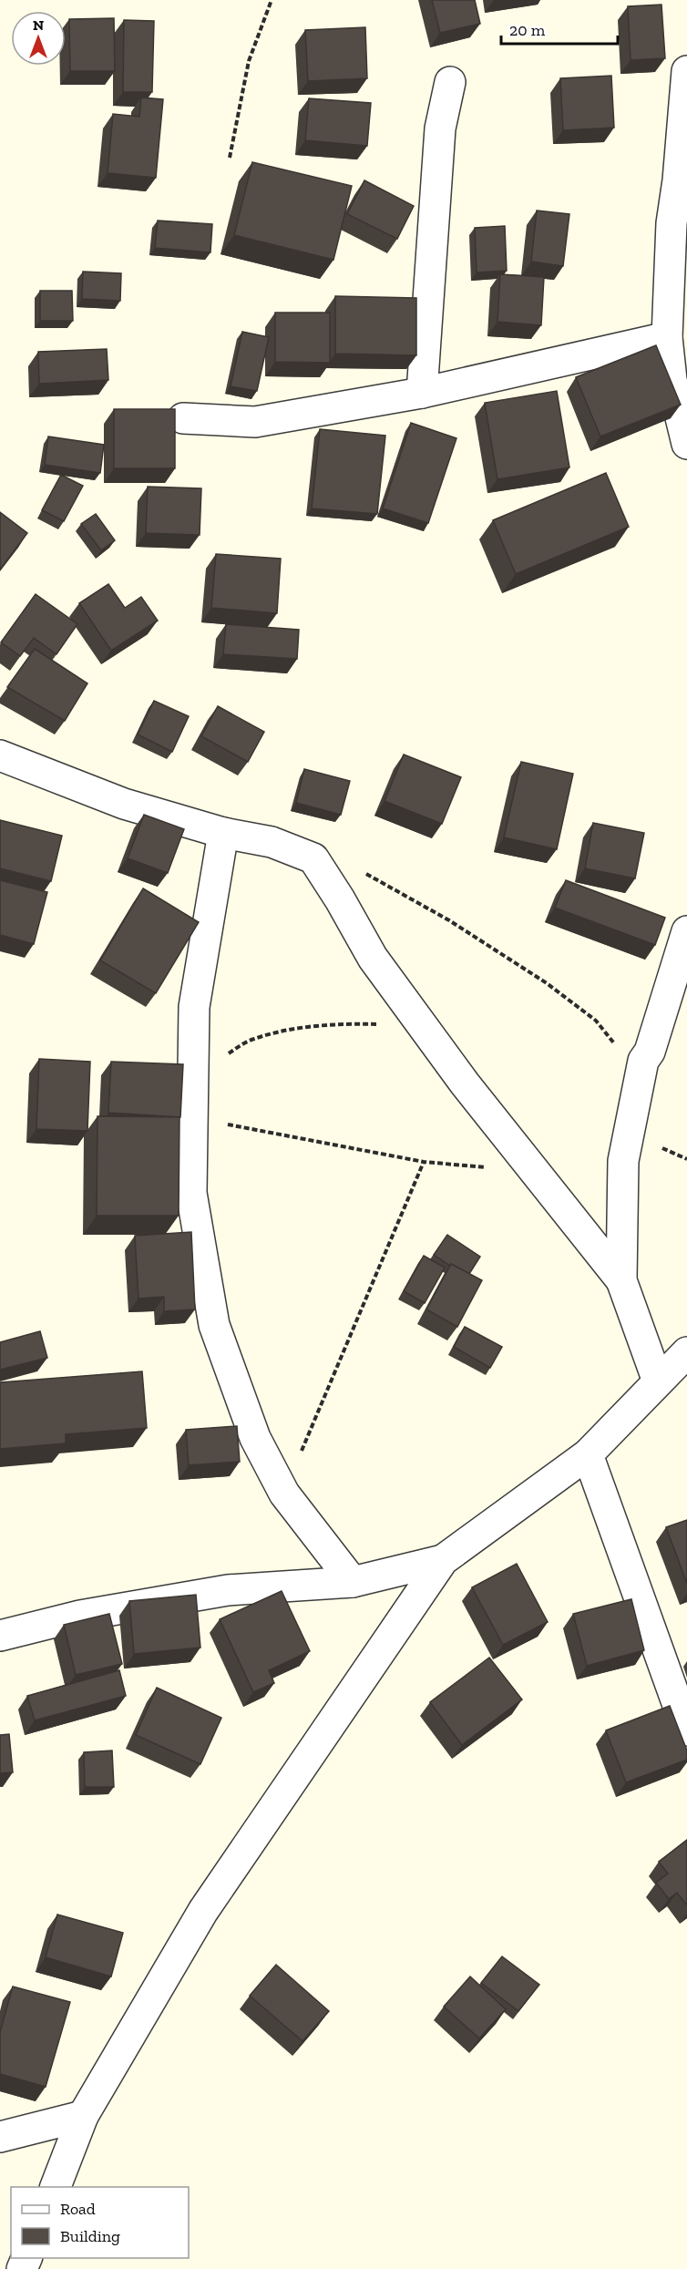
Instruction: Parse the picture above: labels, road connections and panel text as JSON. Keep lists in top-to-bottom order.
{
  "legend": ["Road", "Building"],
  "scale_bar": "20 m",
  "north": "top"
}
